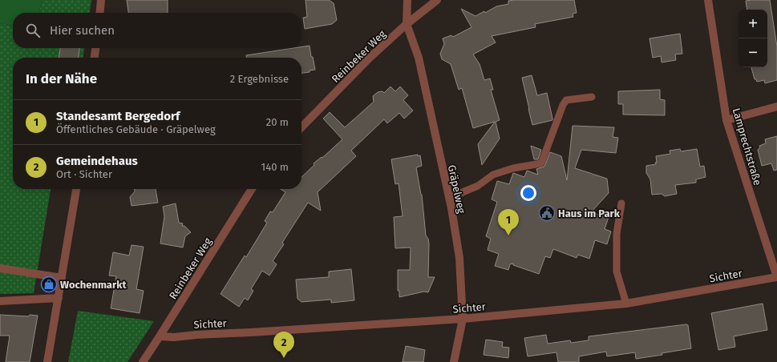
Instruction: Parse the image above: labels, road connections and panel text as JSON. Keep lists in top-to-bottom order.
{
  "streets": {
    "street": [
      "Reinbeker Weg",
      "Lamprechtstraße",
      "Gräpelweg",
      "Sichter"
    ]
  },
  "crossings": [
    ["Reinbeker Weg", "Gräpelweg"],
    ["Reinbeker Weg", "Sichter"],
    ["Lamprechtstraße", "Sichter"],
    ["Gräpelweg", "Sichter"]
  ],
  "places": {
    "public building": ["Haus im Park"],
    "shop": ["Wochenmarkt"]
  },
  "page": {
    "map_buttons": ["+", "−"],
    "search": "Hier suchen",
    "heading": ["In der Nähe", "2 Ergebnisse"],
    "list": [
      {
        "mark": "1",
        "name": "Standesamt Bergedorf",
        "note": "Öffentliches Gebäude · Gräpelweg",
        "value": "20 m"
      },
      {
        "mark": "2",
        "name": "Gemeindehaus",
        "note": "Ort · Sichter",
        "value": "140 m"
      }
    ],
    "pins": ["1", "2"]
  }
}
